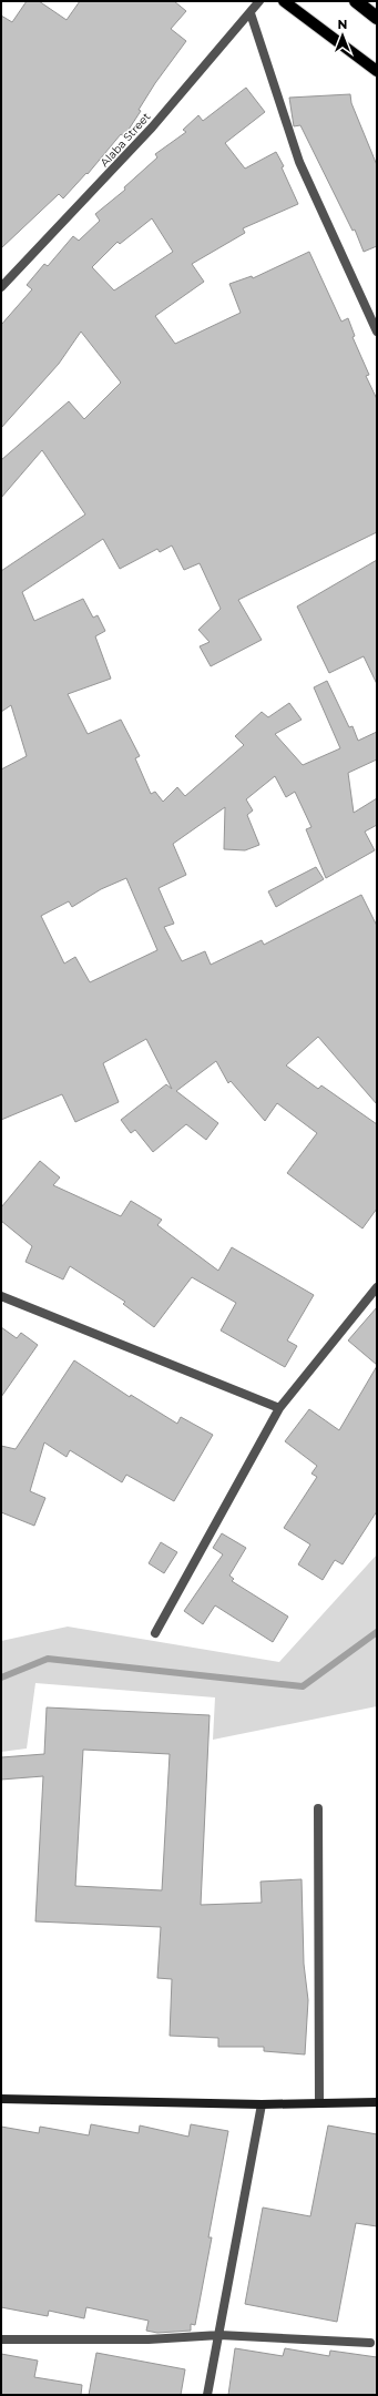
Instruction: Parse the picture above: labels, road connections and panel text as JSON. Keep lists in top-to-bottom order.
{
  "streets": {
    "street": ["Alaba Street"]
  },
  "north": "top"
}
